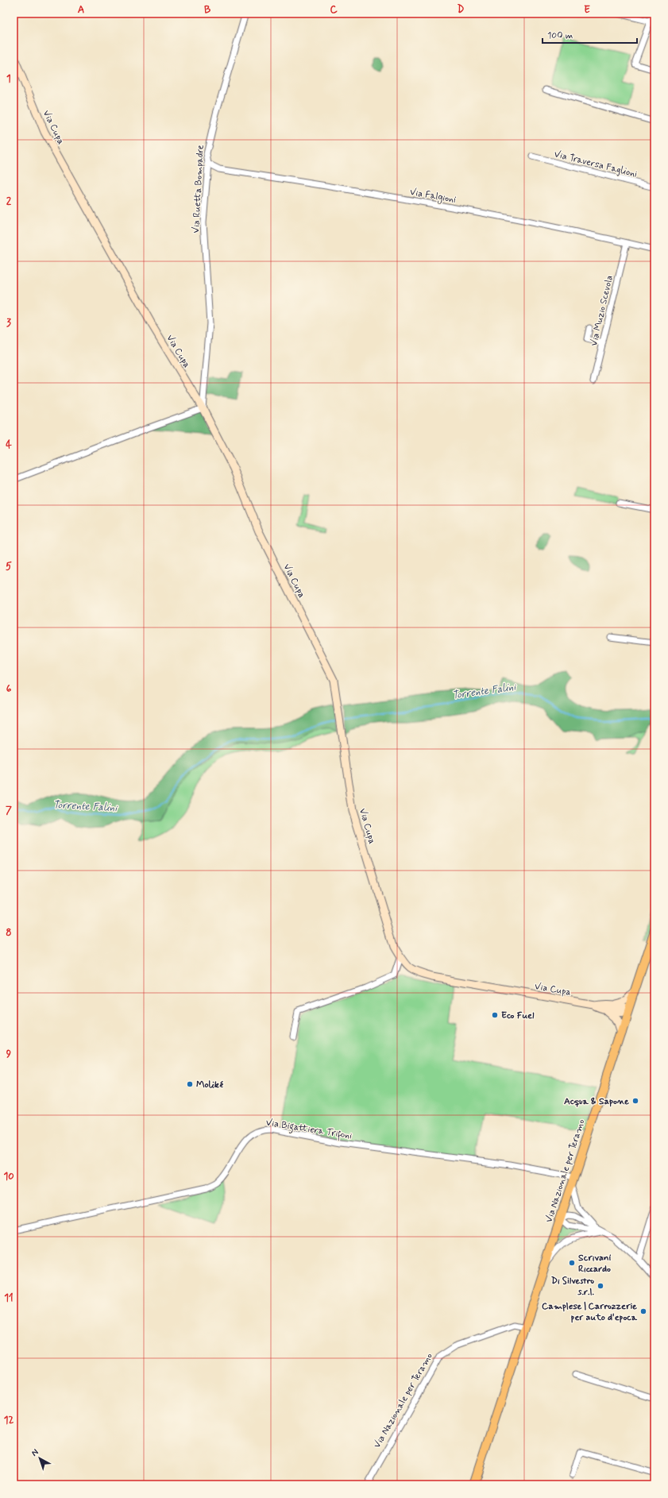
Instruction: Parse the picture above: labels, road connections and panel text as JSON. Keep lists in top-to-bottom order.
{
  "streets": {
    "main road": ["Via Nazionale per Teramo"],
    "street": [
      "Via Cupa",
      "Via Traversa Faglioni",
      "Via Ruetta Bompadre",
      "Via Falgioni",
      "Via Muzio Scevola",
      "Via Bigattiera Trifoni"
    ]
  },
  "crossings": [
    ["Via Cupa", "Via Ruetta Bompadre"],
    ["Via Cupa", "Via Nazionale per Teramo"],
    ["Via Ruetta Bompadre", "Via Falgioni"],
    ["Via Falgioni", "Via Muzio Scevola"],
    ["Via Bigattiera Trifoni", "Via Nazionale per Teramo"]
  ],
  "water": ["Torrente Falini"],
  "places": [
    "Eco Fuel",
    "Moliké",
    "Acqua & Sapone",
    "Scrivani Riccardo",
    "Di Silvestro s.r.l.",
    "Camplese | Carrozzerie per auto d'epoca"
  ],
  "scale_bar": "100 m",
  "north": "top left",
  "grid": {
    "columns": [
      "A",
      "B",
      "C",
      "D",
      "E"
    ],
    "rows": [
      "1",
      "2",
      "3",
      "4",
      "5",
      "6",
      "7",
      "8",
      "9",
      "10",
      "11",
      "12"
    ]
  }
}
